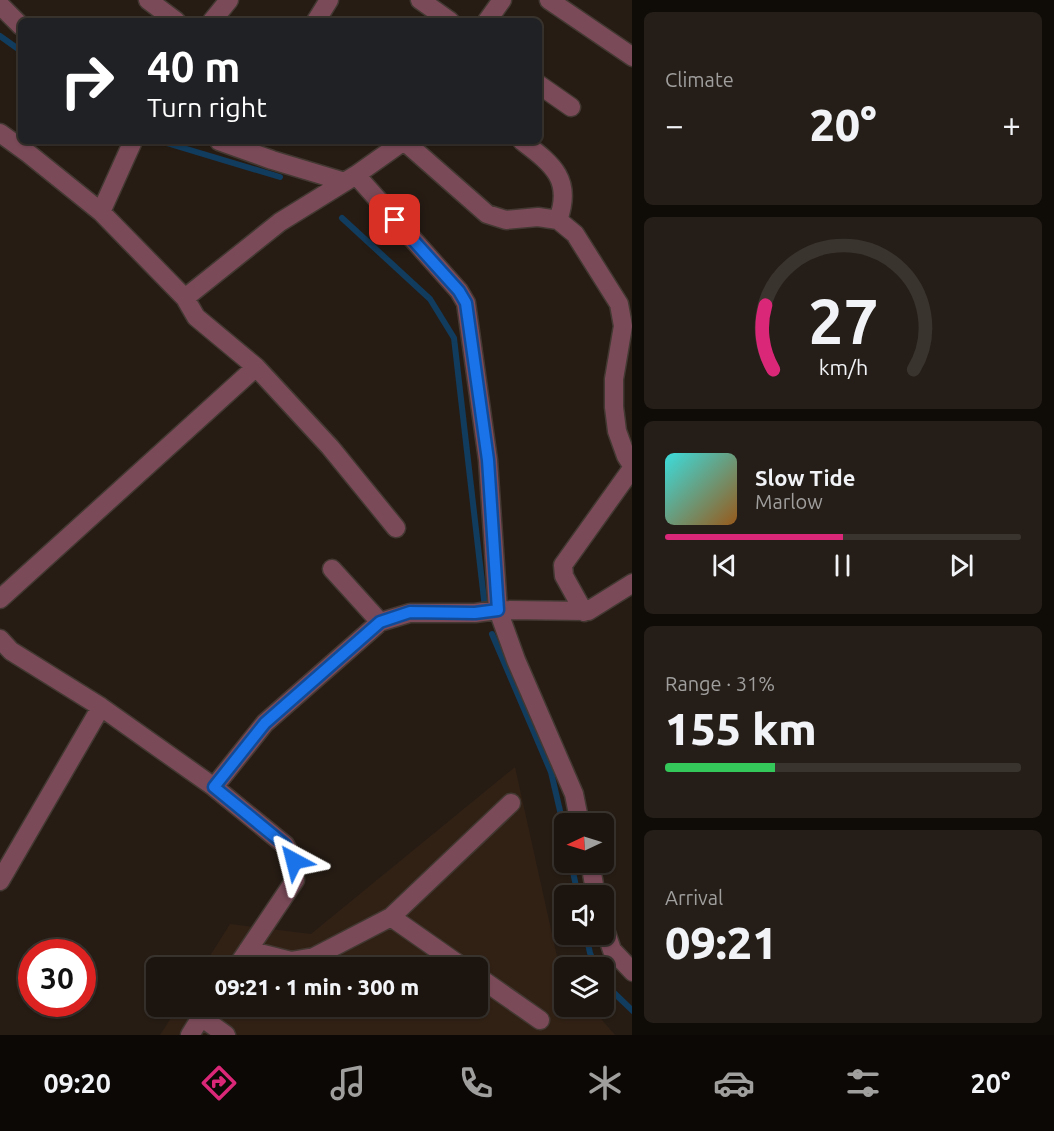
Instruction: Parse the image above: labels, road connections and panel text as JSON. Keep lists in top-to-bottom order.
{
  "north": "left",
  "page": {
    "tile": [
      "Climate",
      ["Range · 31%", "155 km"],
      ["Arrival", "09:21"]
    ],
    "turn": ["40 m", "Turn right"],
    "heat": ["−", "20°", "+"],
    "song": ["Slow Tide", "Marlow"],
    "limit": "30",
    "trip": "09:21 · 1 min · 300 m",
    "tabs": ["09:20", "20°"],
    "gauge": ["27", "km/h"]
  }
}
